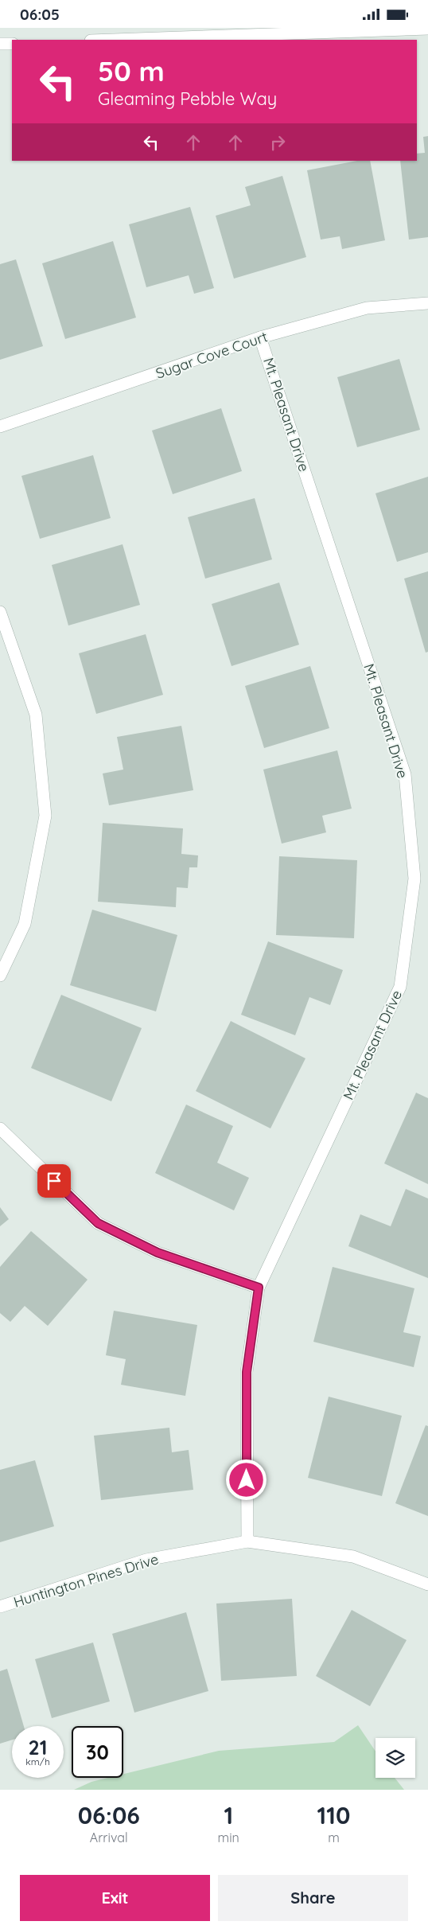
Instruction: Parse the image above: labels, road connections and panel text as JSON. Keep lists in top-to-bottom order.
{
  "streets": {
    "street": ["Sugar Cove Court", "Mt. Pleasant Drive", "Huntington Pines Drive"]
  },
  "crossings": [
    ["Sugar Cove Court", "Mt. Pleasant Drive"],
    ["Mt. Pleasant Drive", "Huntington Pines Drive"]
  ],
  "page": {
    "status": "06:05",
    "turn": ["50 m", "Gleaming Pebble Way"],
    "speed": "21 km/h",
    "limit": "30",
    "eta": [
      "06:06",
      "Arrival",
      "1",
      "min",
      "110",
      "m"
    ],
    "buttons": ["Exit", "Share"]
  }
}
